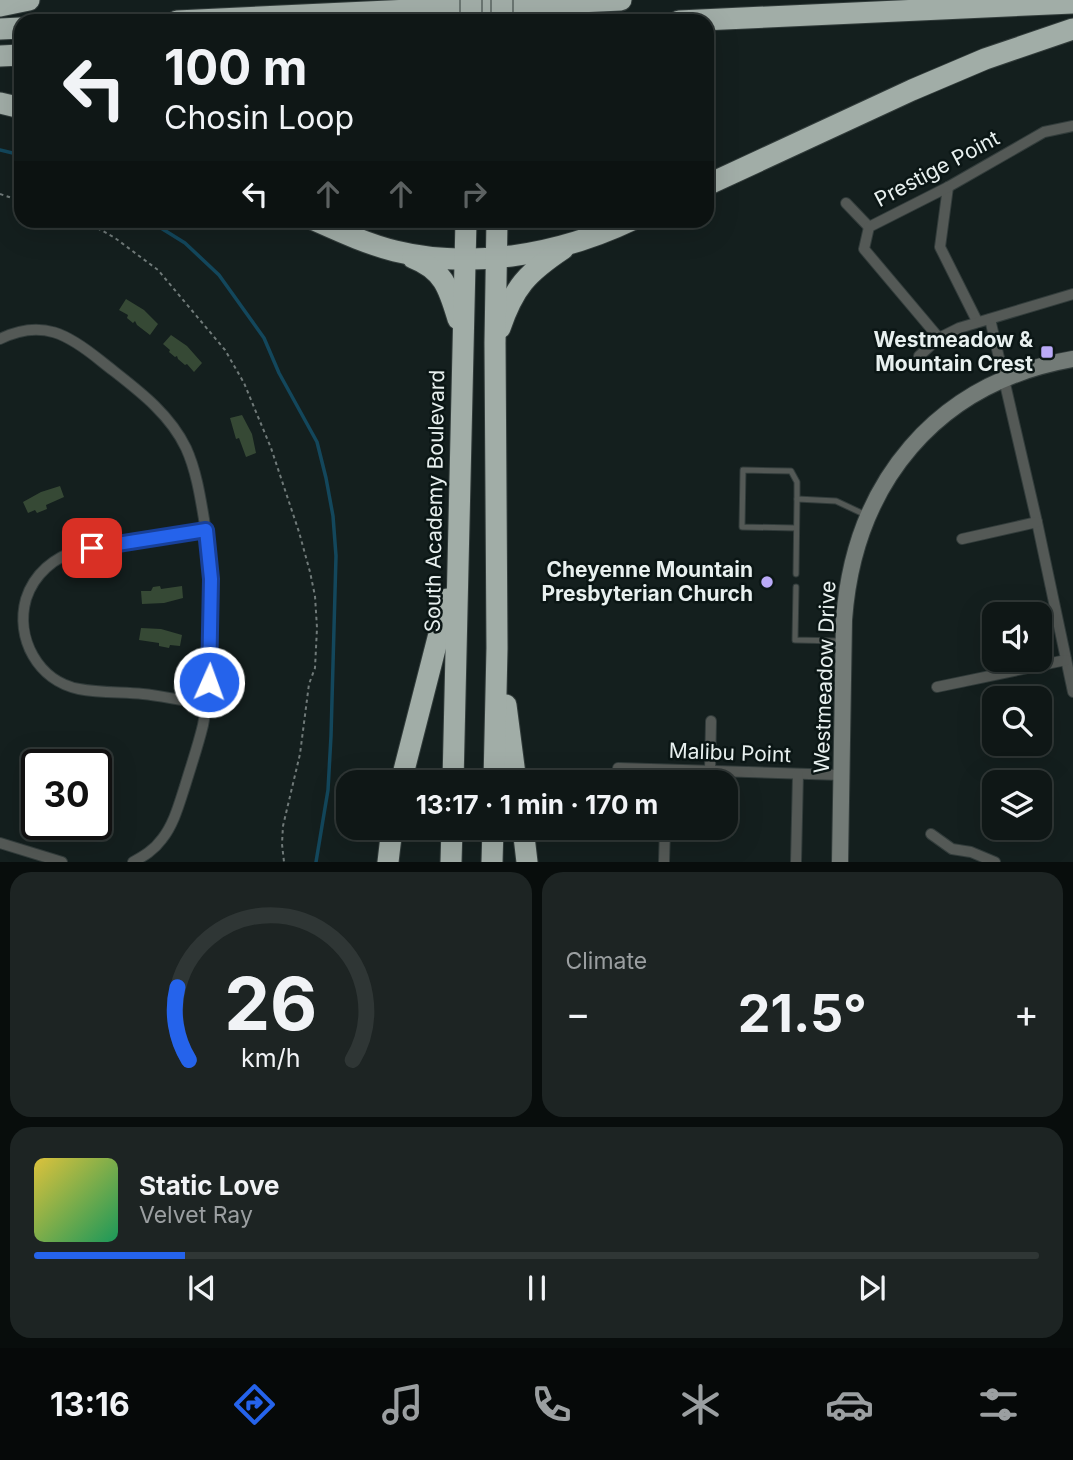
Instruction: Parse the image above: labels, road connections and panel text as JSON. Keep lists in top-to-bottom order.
{
  "streets": {
    "highway": ["South Academy Boulevard"],
    "street": ["Prestige Point", "Westmeadow Drive", "Malibu Point"]
  },
  "crossings": [
    ["Westmeadow Drive", "Malibu Point"]
  ],
  "places": {
    "transit": ["Westmeadow & Mountain Crest"],
    "other": ["Cheyenne Mountain Presbyterian Church"]
  },
  "page": {
    "turn": ["100 m", "Chosin Loop"],
    "limit": "30",
    "trip": "13:17 · 1 min · 170 m",
    "tile": "Climate",
    "heat": ["−", "21.5°", "+"],
    "song": ["Static Love", "Velvet Ray"],
    "tabs": "13:16",
    "gauge": ["26", "km/h"]
  }
}
